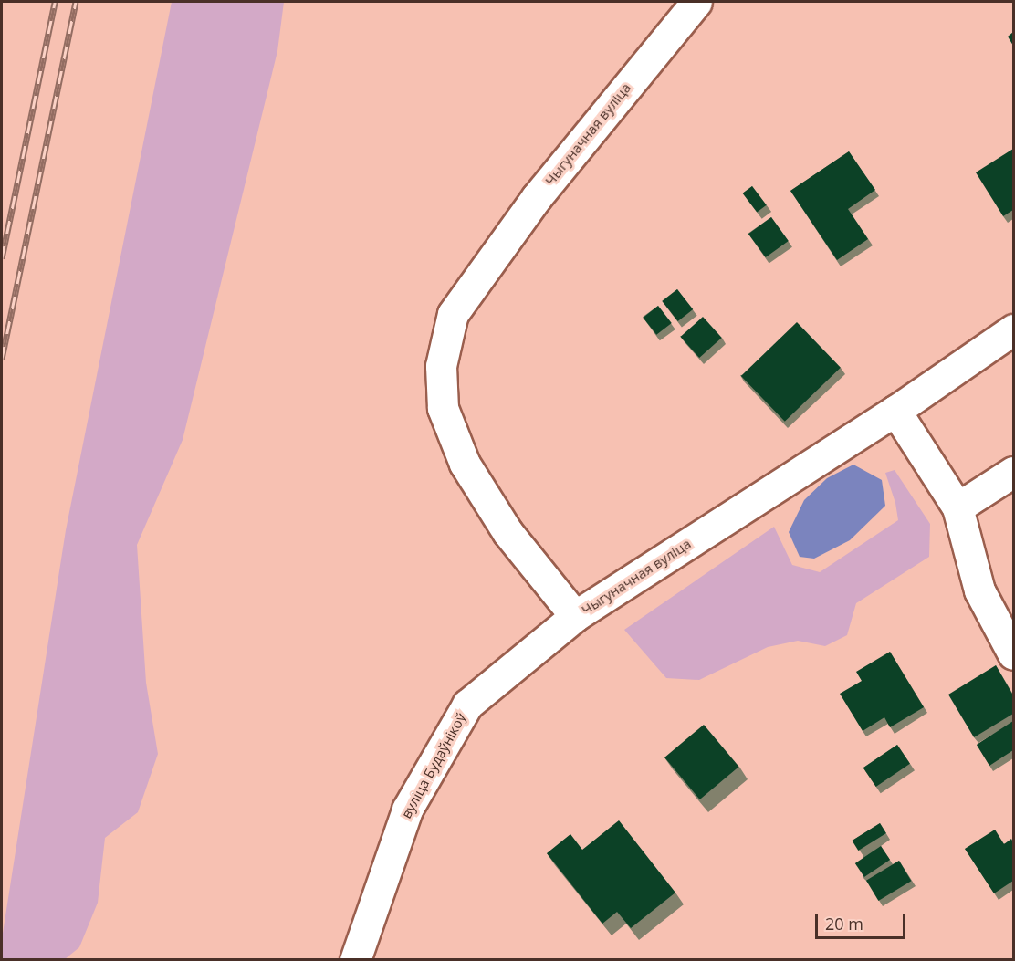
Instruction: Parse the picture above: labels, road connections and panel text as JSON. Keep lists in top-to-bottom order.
{
  "streets": {
    "street": ["Чыгуначная вуліца", "вуліца Будаўнікоў"]
  },
  "crossings": [
    ["Чыгуначная вуліца", "вуліца Будаўнікоў"]
  ],
  "scale_bar": "20 m"
}
